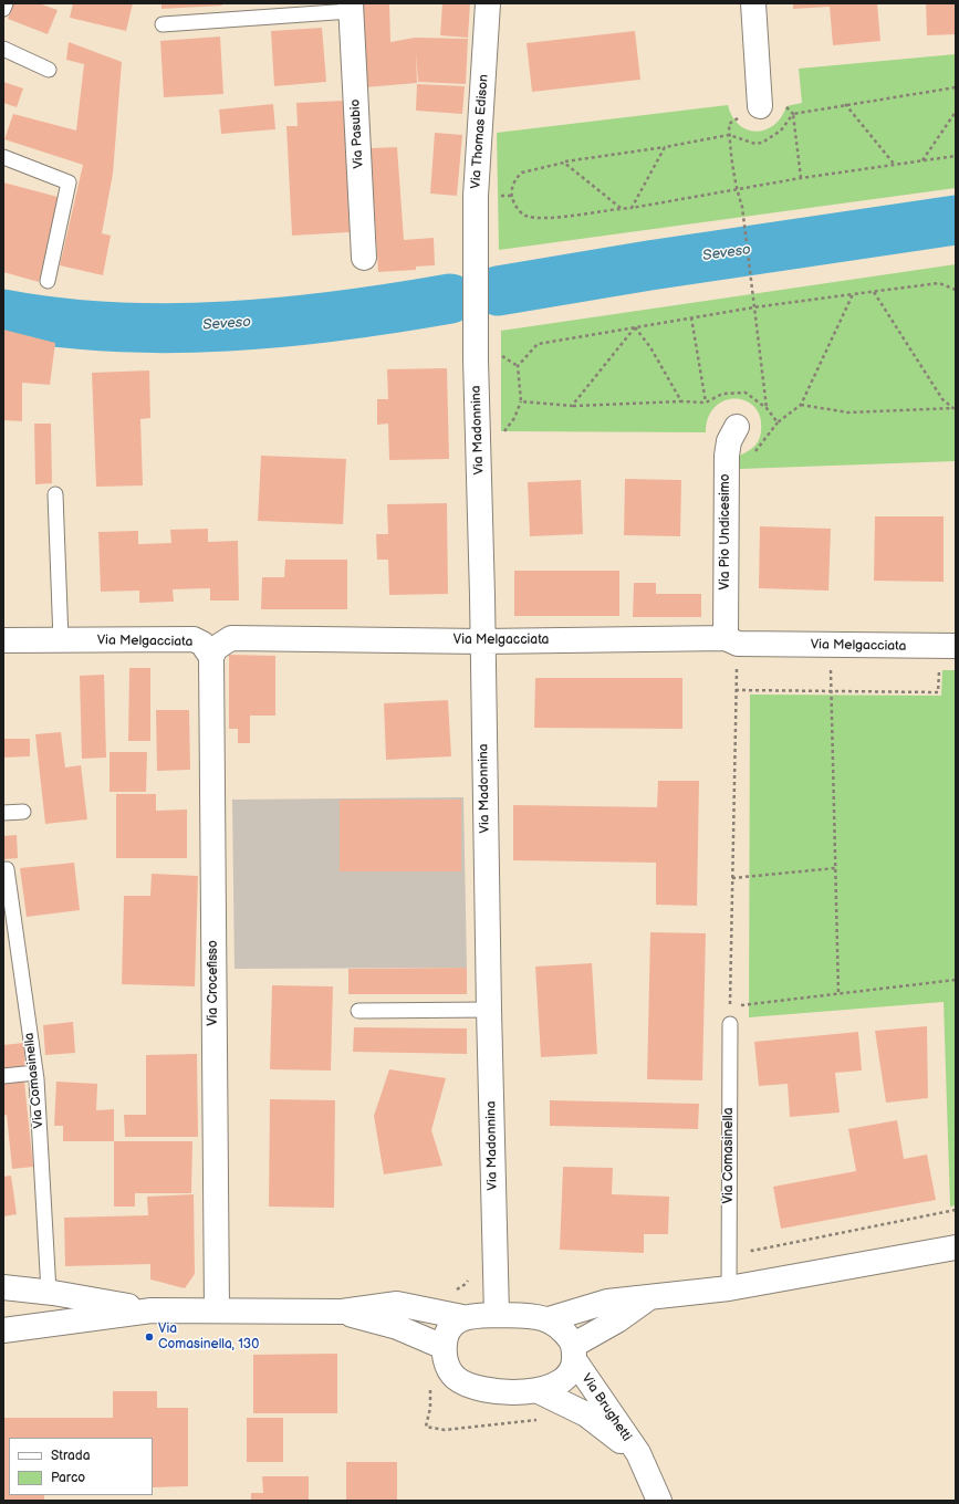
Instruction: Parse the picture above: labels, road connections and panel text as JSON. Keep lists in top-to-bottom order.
{
  "streets": {
    "street": [
      "Via Thomas Edison",
      "Via Pasubio",
      "Via Madonnina",
      "Via Pio Undicesimo",
      "Via Melgacciata",
      "Via Crocefisso",
      "Via Brughetti"
    ],
    "lane": ["Via Comasinella"]
  },
  "crossings": [
    ["Via Thomas Edison", "Via Madonnina"],
    ["Via Madonnina", "Via Melgacciata"],
    ["Via Madonnina", "Via Brughetti"],
    ["Via Pio Undicesimo", "Via Melgacciata"],
    ["Via Melgacciata", "Via Crocefisso"]
  ],
  "water": ["Seveso"],
  "places": ["Via Comasinella, 130"],
  "legend": ["Strada", "Parco"]
}
